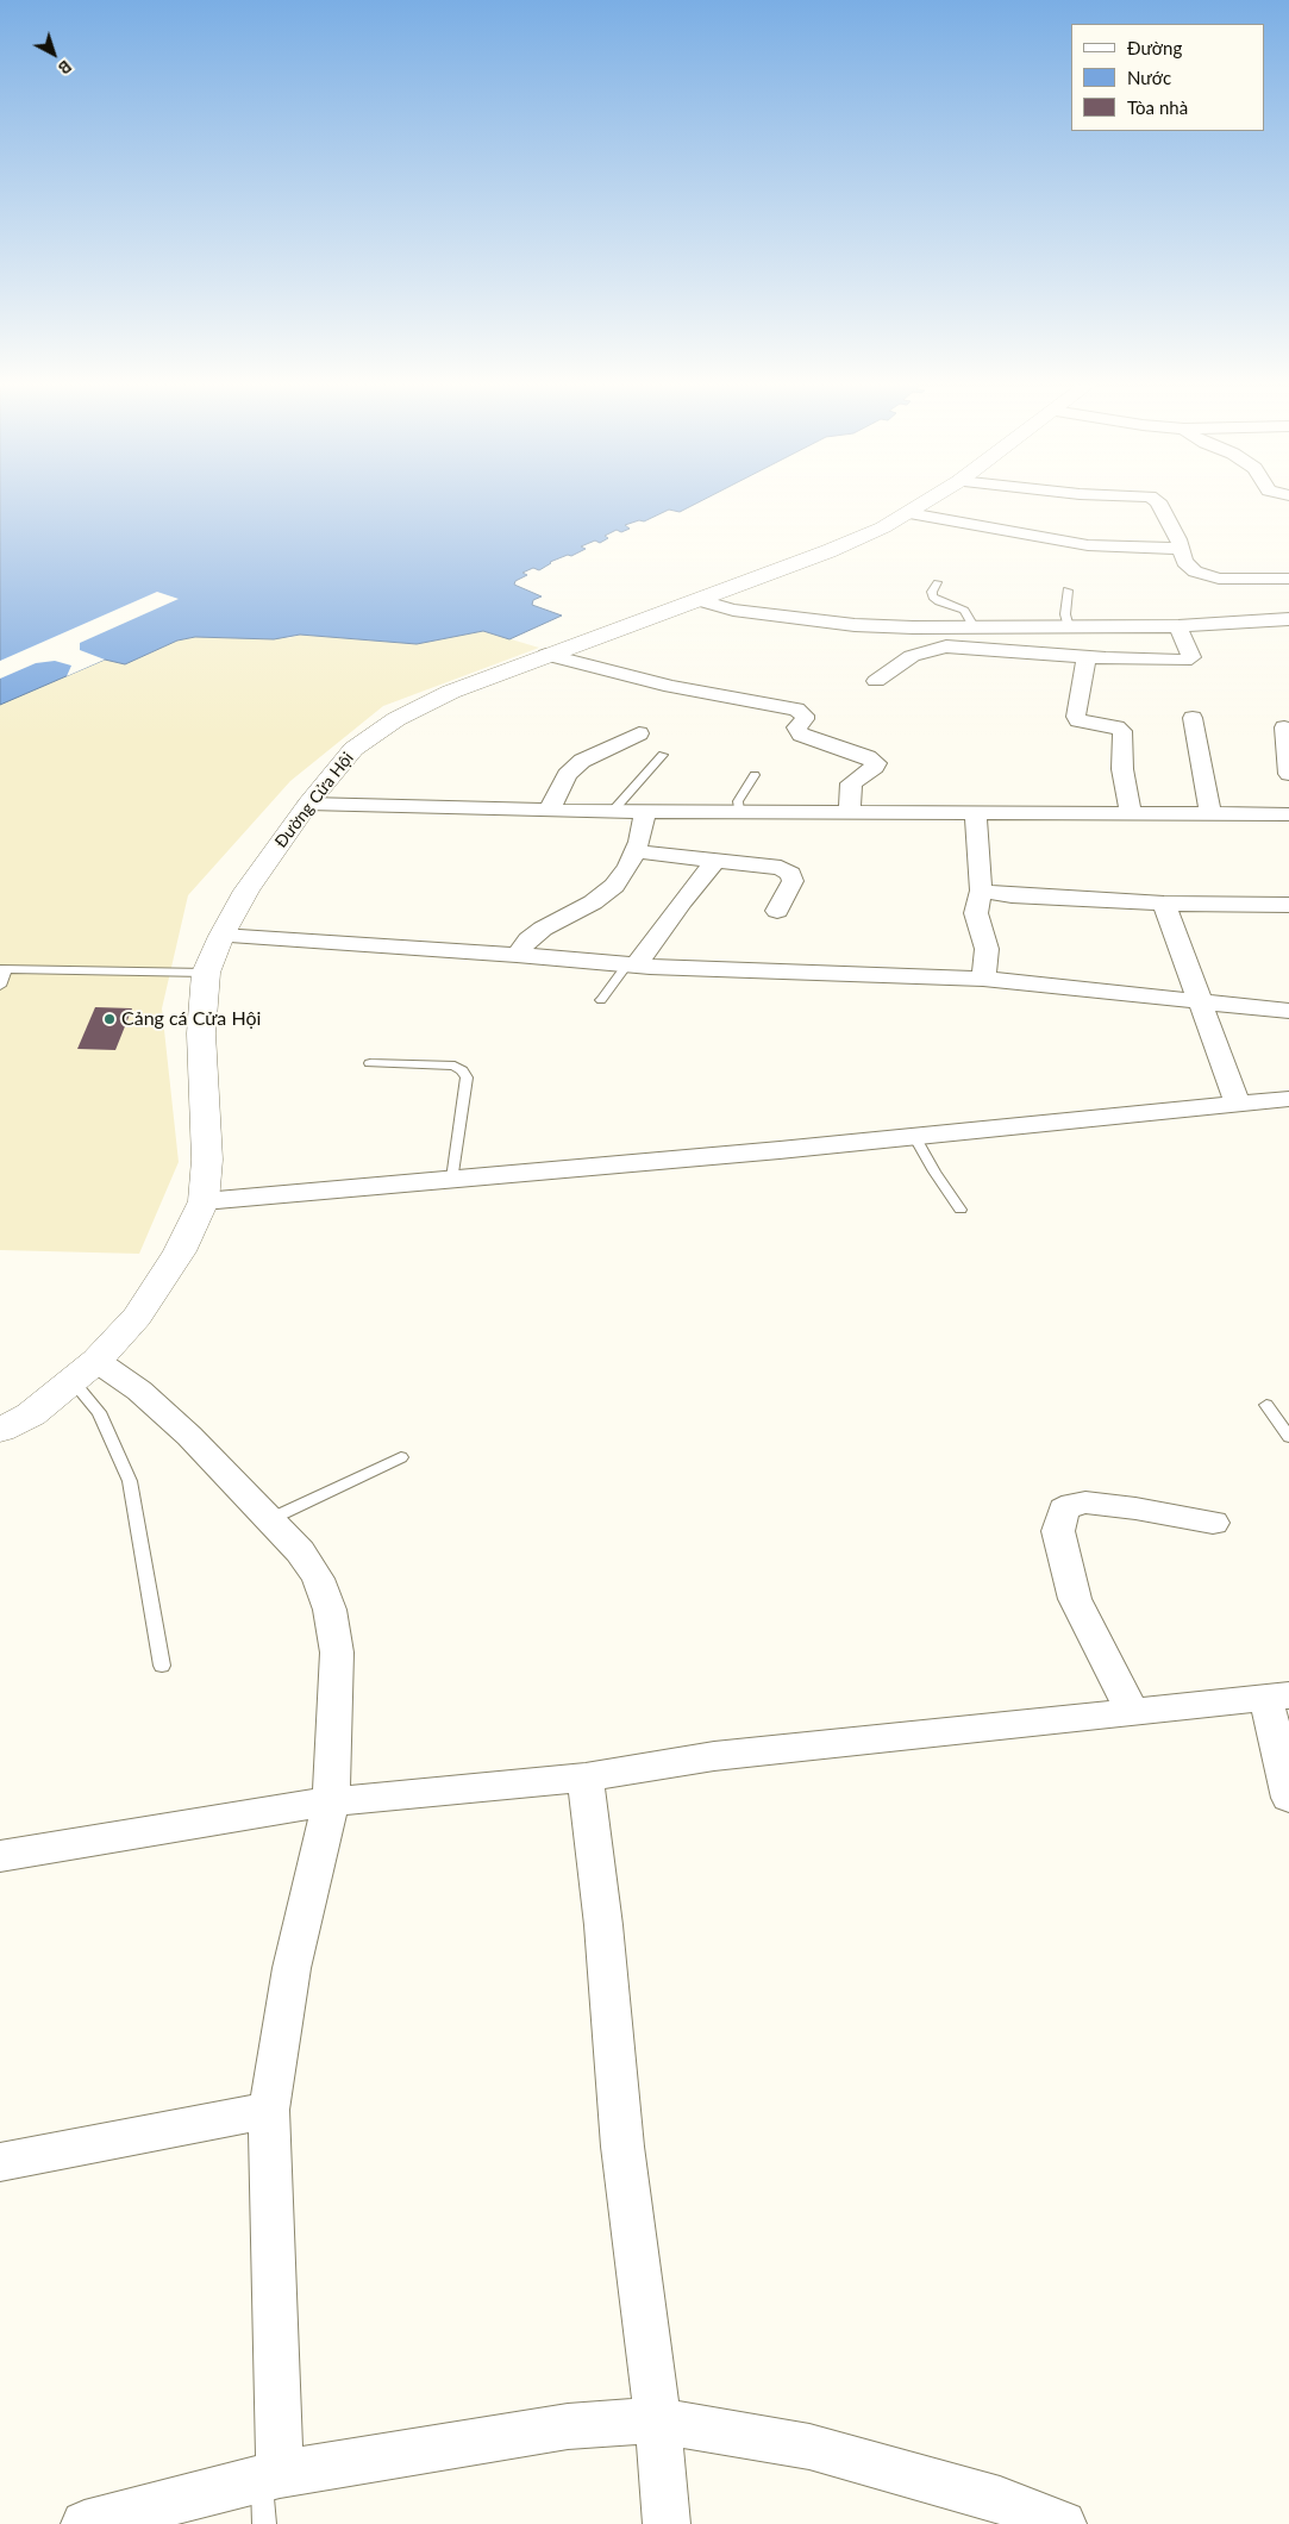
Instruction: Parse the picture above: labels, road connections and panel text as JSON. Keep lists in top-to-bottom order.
{
  "streets": {
    "main road": ["Đường Cửa Hội"]
  },
  "places": ["Cảng cá Cửa Hội"],
  "legend": ["Đường", "Nước", "Tòa nhà"],
  "north": "bottom right"
}
